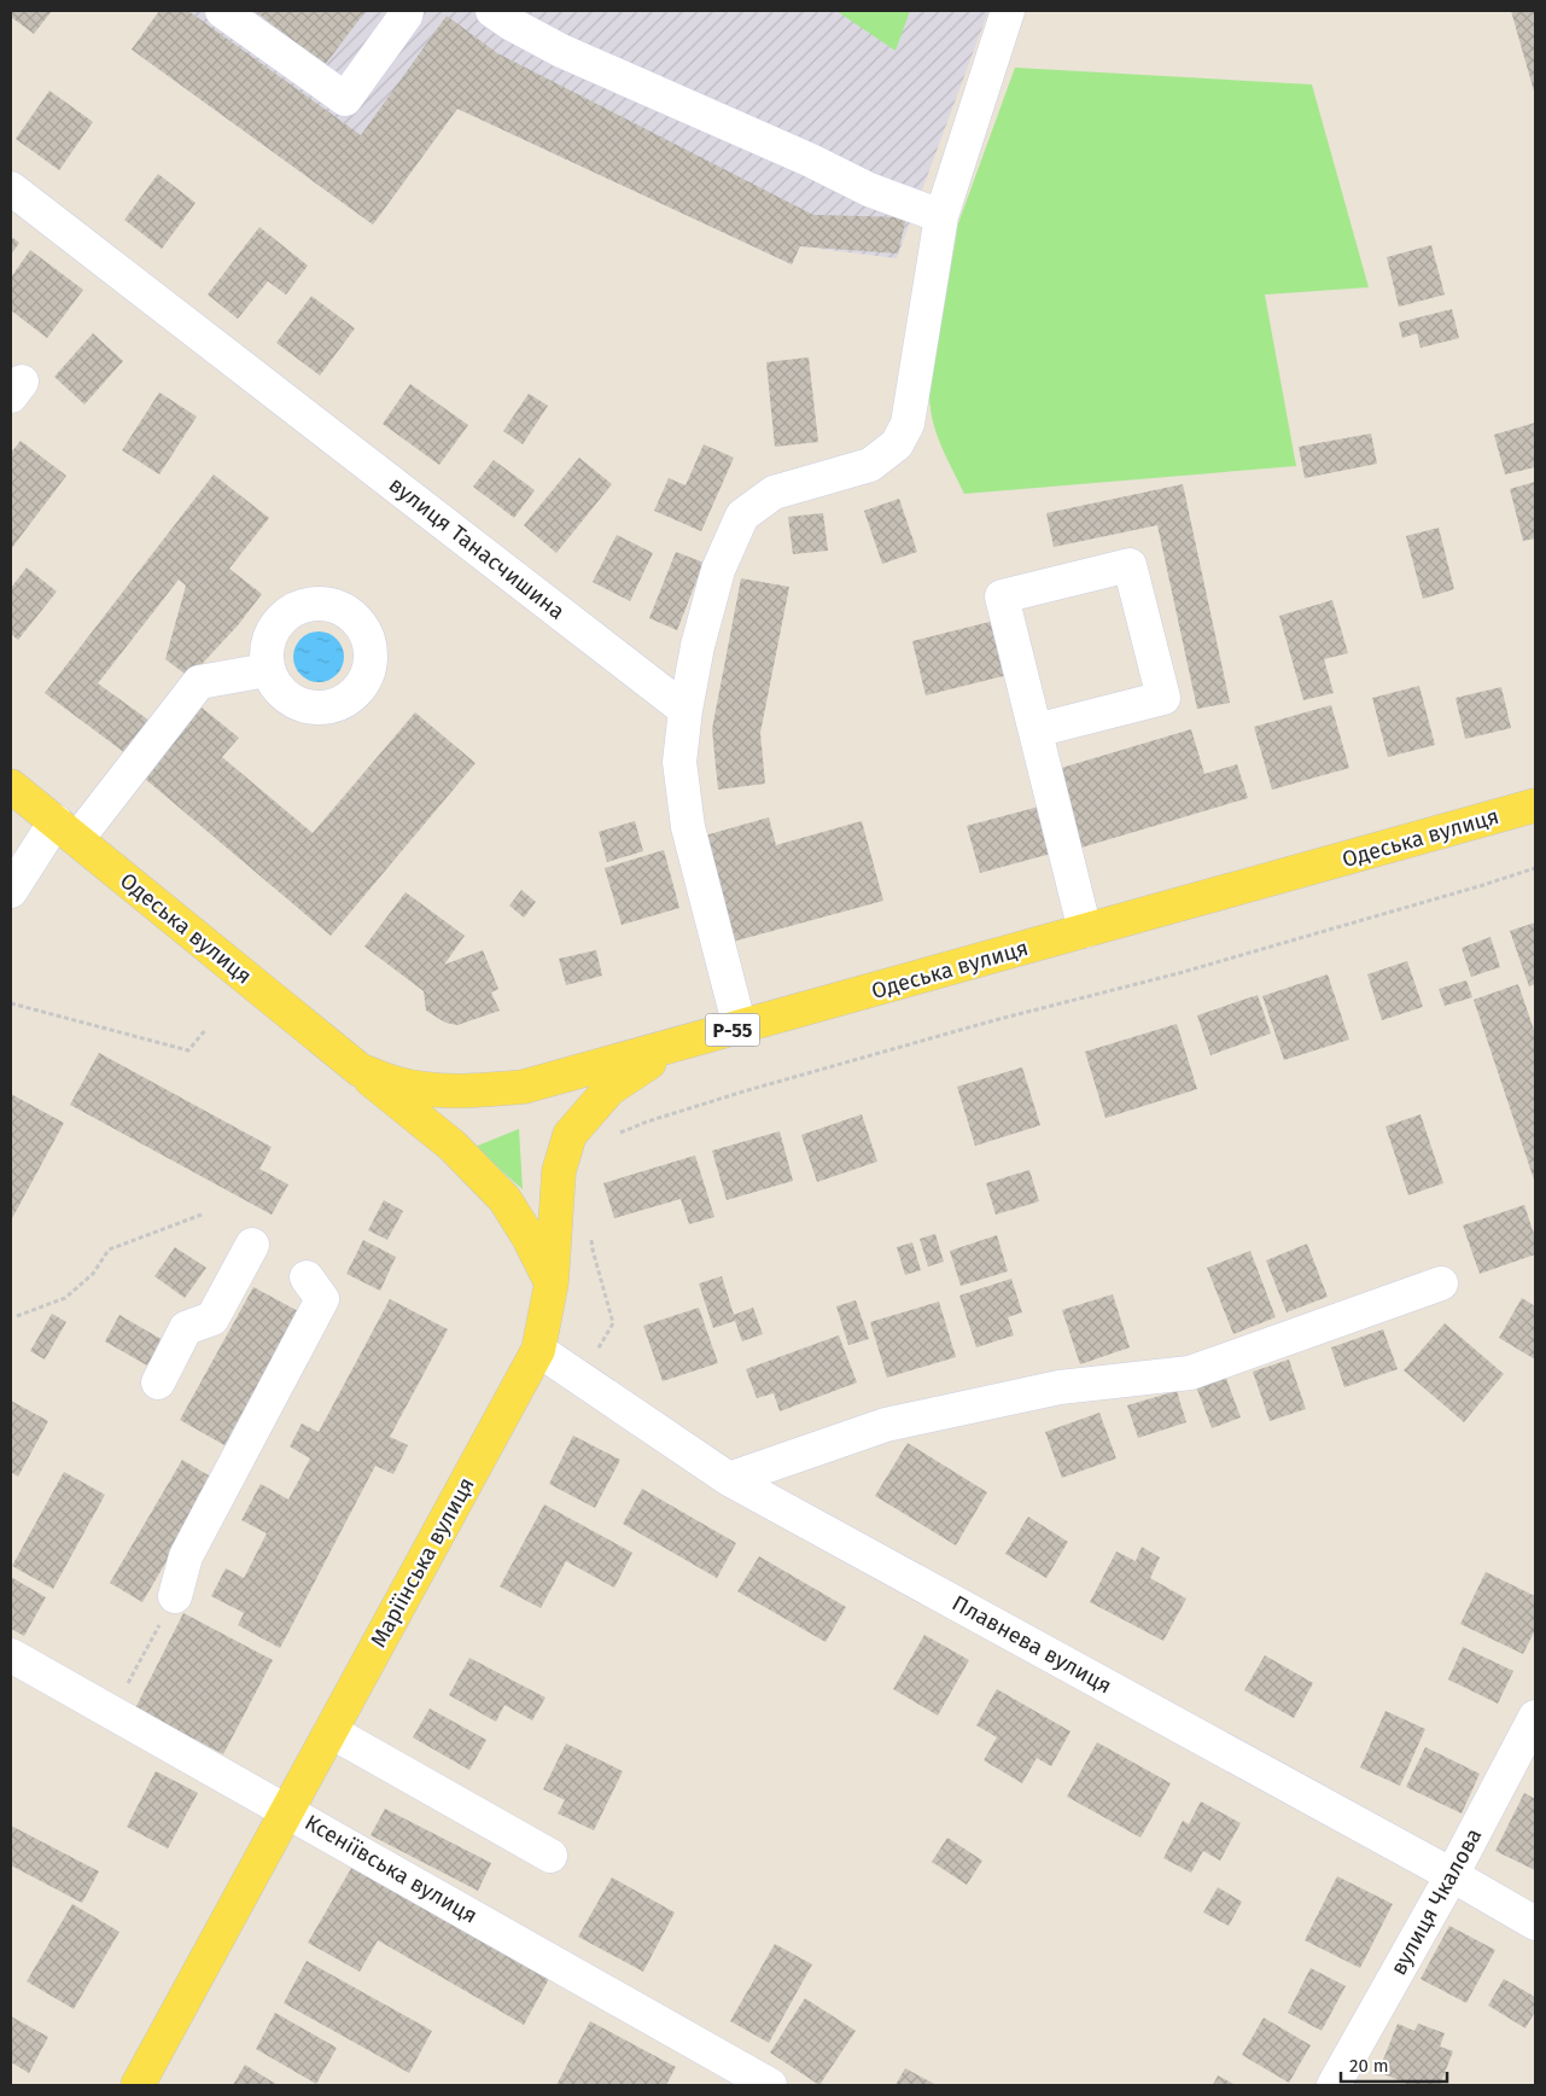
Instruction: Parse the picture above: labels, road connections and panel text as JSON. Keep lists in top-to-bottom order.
{
  "streets": {
    "main road": ["Одеська вулиця", "Р-55", "Маріїнська вулиця"],
    "street": [
      "вулиця Танасчишина",
      "Плавнева вулиця",
      "Ксеніївська вулиця",
      "вулиця Чкалова"
    ]
  },
  "crossings": [
    ["Одеська вулиця", "Маріїнська вулиця"],
    ["Маріїнська вулиця", "Плавнева вулиця"],
    ["Маріїнська вулиця", "Ксеніївська вулиця"],
    ["Плавнева вулиця", "вулиця Чкалова"]
  ],
  "scale_bar": "20 m"
}
